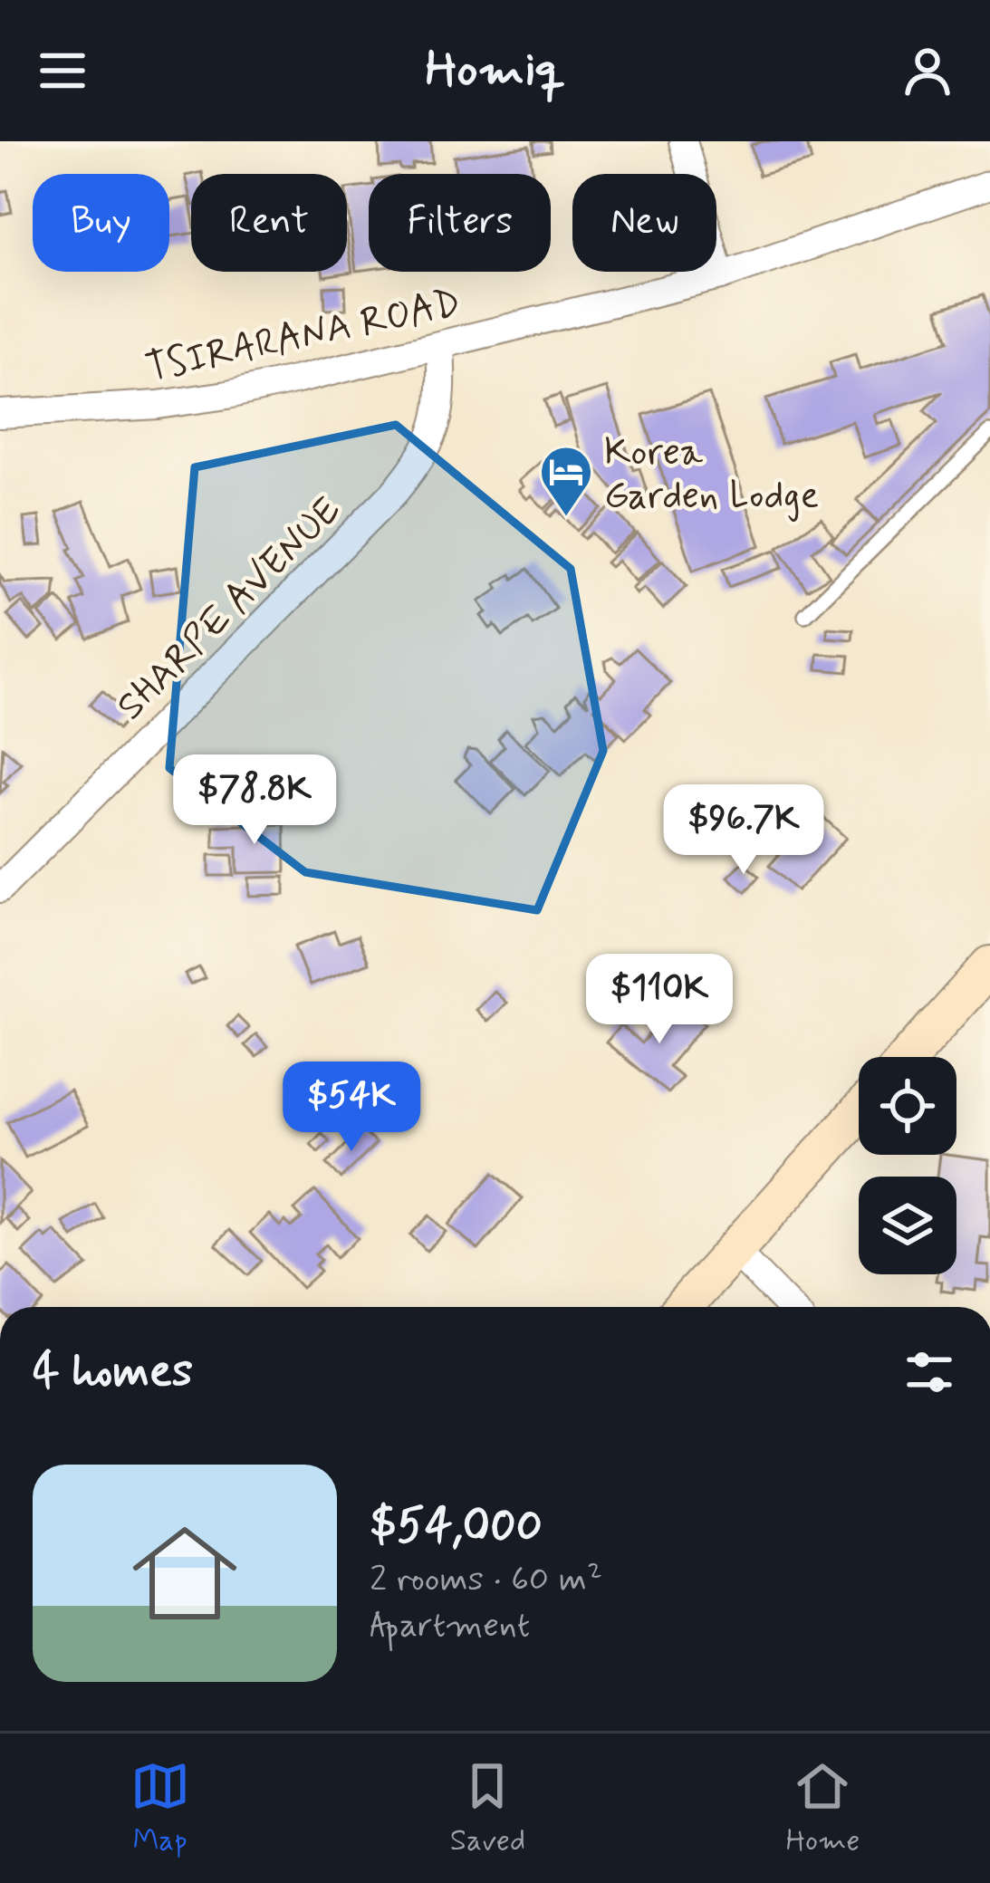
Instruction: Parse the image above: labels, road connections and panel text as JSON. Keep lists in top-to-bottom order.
{
  "streets": {
    "street": ["TSIRARANA ROAD", "SHARPE AVENUE"]
  },
  "crossings": [
    ["TSIRARANA ROAD", "SHARPE AVENUE"]
  ],
  "places": {
    "hotel": ["Korea Garden Lodge"]
  },
  "page": {
    "header": "Homiq",
    "chip": [
      "Buy",
      "Rent",
      "Filters",
      "New"
    ],
    "price": [
      "$78.8K",
      "$96.7K",
      "$110K",
      "$54K"
    ],
    "heading": "4 homes",
    "list": [
      {
        "name": "$54,000",
        "note": "2 rooms · 60 m² · Apartment"
      }
    ],
    "tabs": ["Map", "Saved", "Home"]
  }
}
